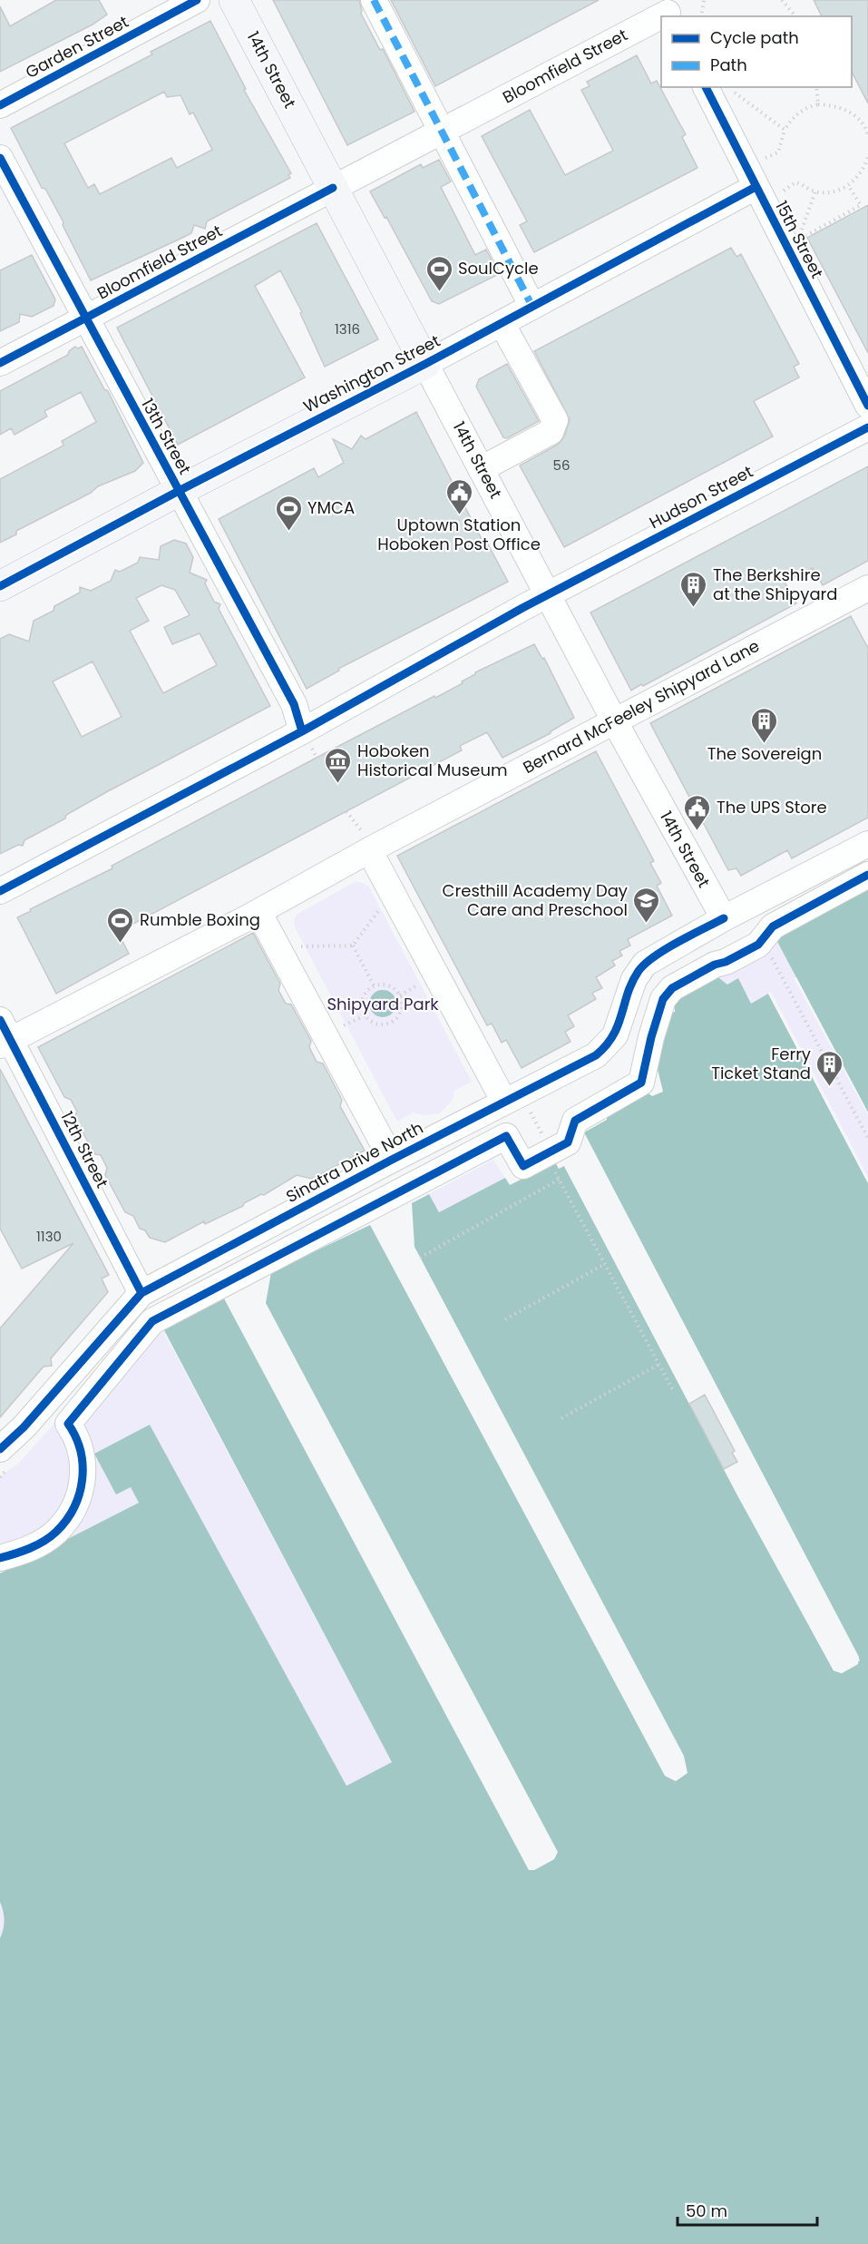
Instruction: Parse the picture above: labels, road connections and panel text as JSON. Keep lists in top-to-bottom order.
{
  "streets": {
    "main road": ["14th Street", "Washington Street"],
    "street": [
      "Garden Street",
      "Bloomfield Street",
      "15th Street",
      "13th Street",
      "Hudson Street",
      "Bernard McFeeley Shipyard Lane",
      "12th Street",
      "Sinatra Drive North"
    ]
  },
  "crossings": [
    ["Bloomfield Street", "14th Street"],
    ["Bloomfield Street", "13th Street"],
    ["14th Street", "Washington Street"],
    ["14th Street", "Hudson Street"],
    ["14th Street", "Bernard McFeeley Shipyard Lane"],
    ["14th Street", "Sinatra Drive North"],
    ["15th Street", "Washington Street"],
    ["Washington Street", "13th Street"],
    ["13th Street", "Hudson Street"],
    ["Bernard McFeeley Shipyard Lane", "12th Street"],
    ["12th Street", "Sinatra Drive North"]
  ],
  "parks": ["Shipyard Park"],
  "places": {
    "sports": ["SoulCycle", "YMCA", "Rumble Boxing"],
    "public building": ["Uptown Station Hoboken Post Office", "The UPS Store"],
    "building": ["The Berkshire at the Shipyard", "The Sovereign", "Ferry Ticket Stand"],
    "museum": ["Hoboken Historical Museum"],
    "school or university": ["Cresthill Academy Day Care and Preschool"]
  },
  "house_numbers": ["1316", "56", "1130"],
  "legend": ["Cycle path", "Path"],
  "scale_bar": "50 m"
}
